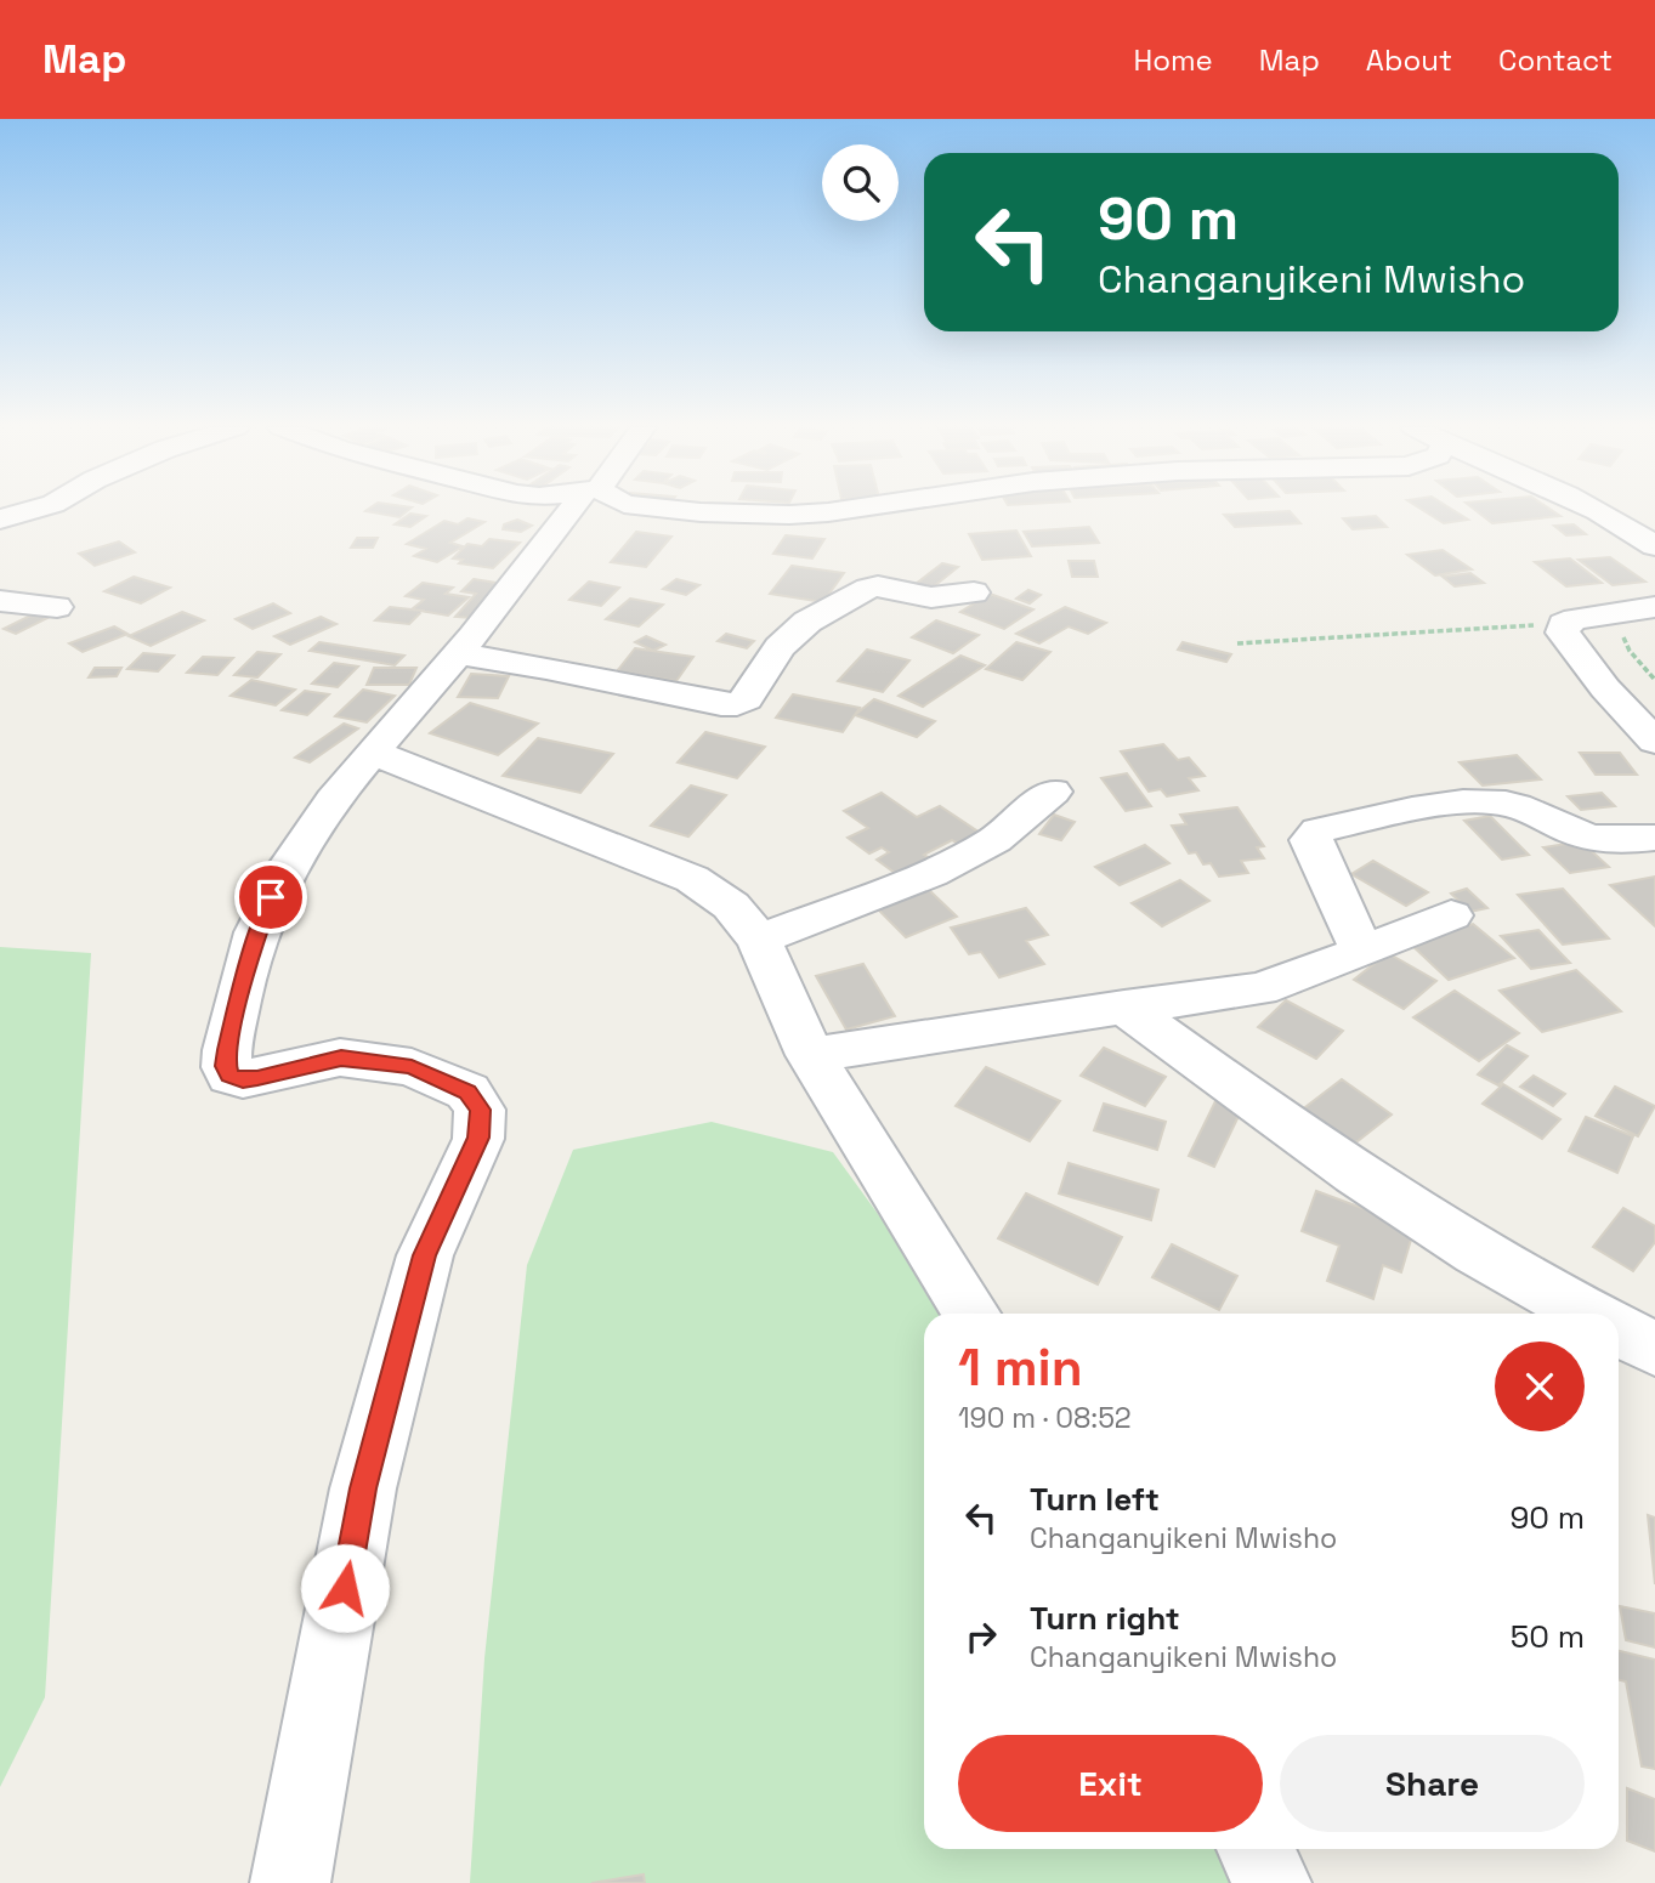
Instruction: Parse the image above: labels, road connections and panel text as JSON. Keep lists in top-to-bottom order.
{
  "page": {
    "header": "Map",
    "nav": [
      "Home",
      "Map",
      "About",
      "Contact"
    ],
    "turn": ["90 m", "Changanyikeni Mwisho"],
    "heading": ["1 min", "190 m · 08:52"],
    "list": [
      {
        "name": "Turn left",
        "note": "Changanyikeni Mwisho",
        "value": "90 m"
      },
      {
        "name": "Turn right",
        "note": "Changanyikeni Mwisho",
        "value": "50 m"
      }
    ],
    "buttons": ["Exit", "Share"]
  }
}
